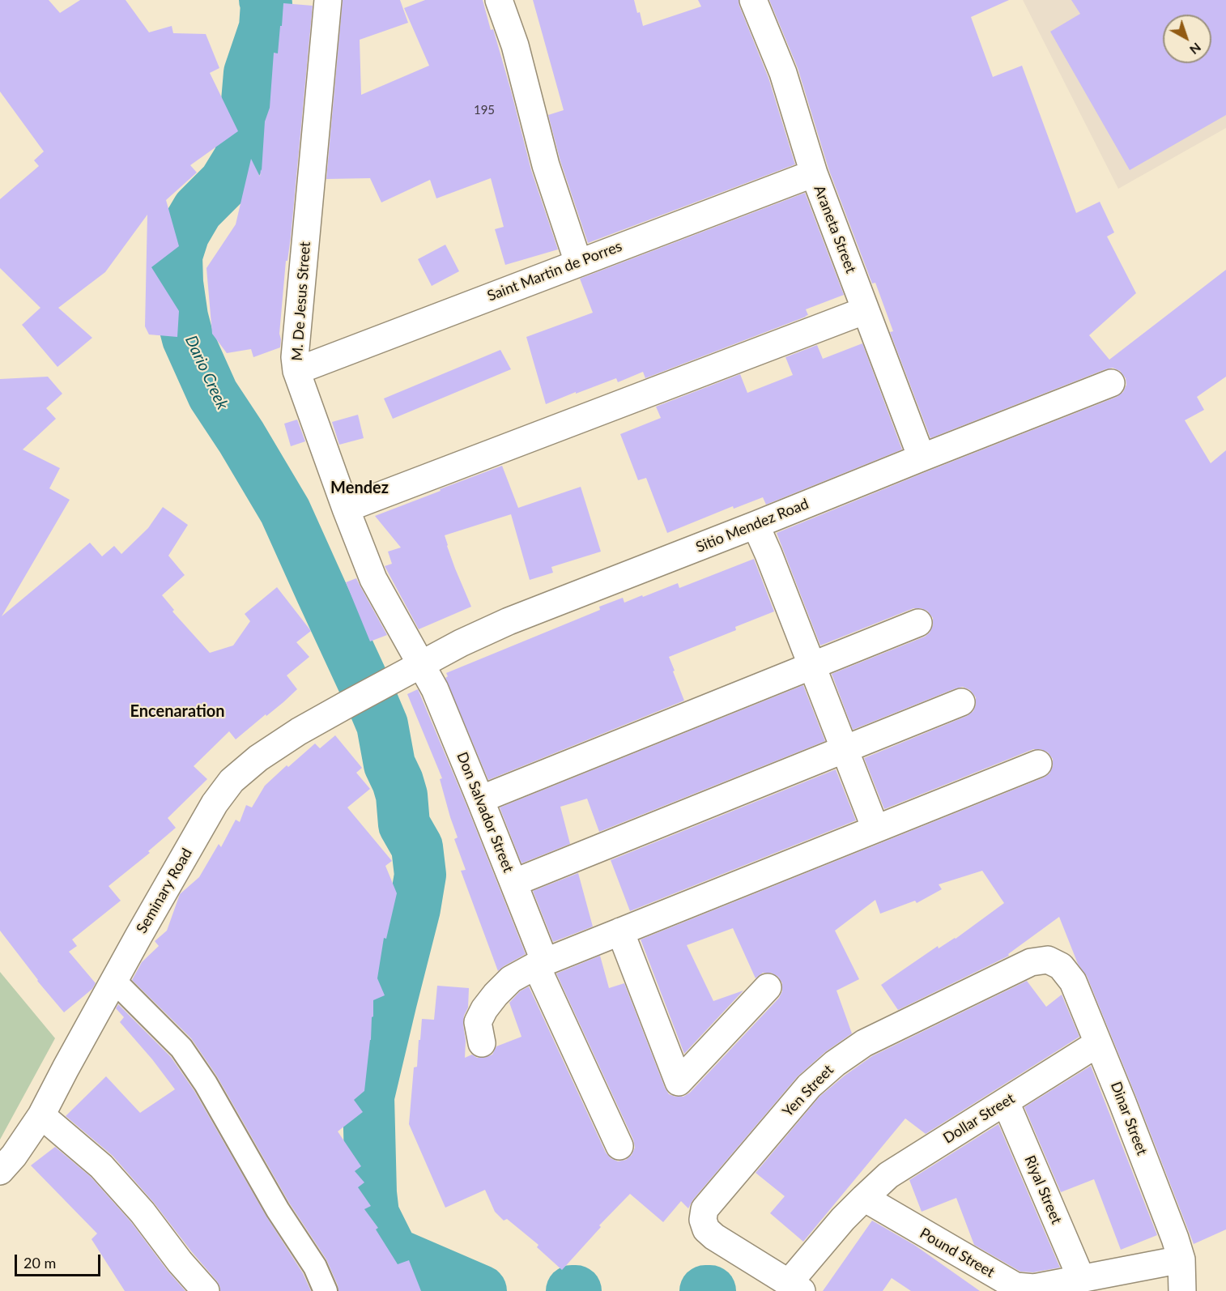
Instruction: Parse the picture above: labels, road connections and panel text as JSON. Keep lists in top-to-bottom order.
{
  "streets": {
    "street": [
      "Araneta Street",
      "Saint Martin de Porres",
      "M. De Jesus Street",
      "Sitio Mendez Road",
      "Don Salvador Street",
      "Seminary Road",
      "Yen Street",
      "Dollar Street",
      "Dinar Street",
      "Riyal Street",
      "Pound Street"
    ]
  },
  "crossings": [
    ["Araneta Street", "Saint Martin de Porres"],
    ["Araneta Street", "Sitio Mendez Road"],
    ["Saint Martin de Porres", "M. De Jesus Street"],
    ["M. De Jesus Street", "Sitio Mendez Road"],
    ["M. De Jesus Street", "Don Salvador Street"],
    ["Sitio Mendez Road", "Don Salvador Street"],
    ["Sitio Mendez Road", "Seminary Road"],
    ["Yen Street", "Dinar Street"],
    ["Dollar Street", "Dinar Street"],
    ["Dollar Street", "Riyal Street"],
    ["Dollar Street", "Pound Street"],
    ["Dinar Street", "Pound Street"],
    ["Riyal Street", "Pound Street"]
  ],
  "districts": ["Mendez", "Encenaration"],
  "water": ["Dario Creek"],
  "house_numbers": ["195"],
  "scale_bar": "20 m",
  "north": "bottom right"
}
